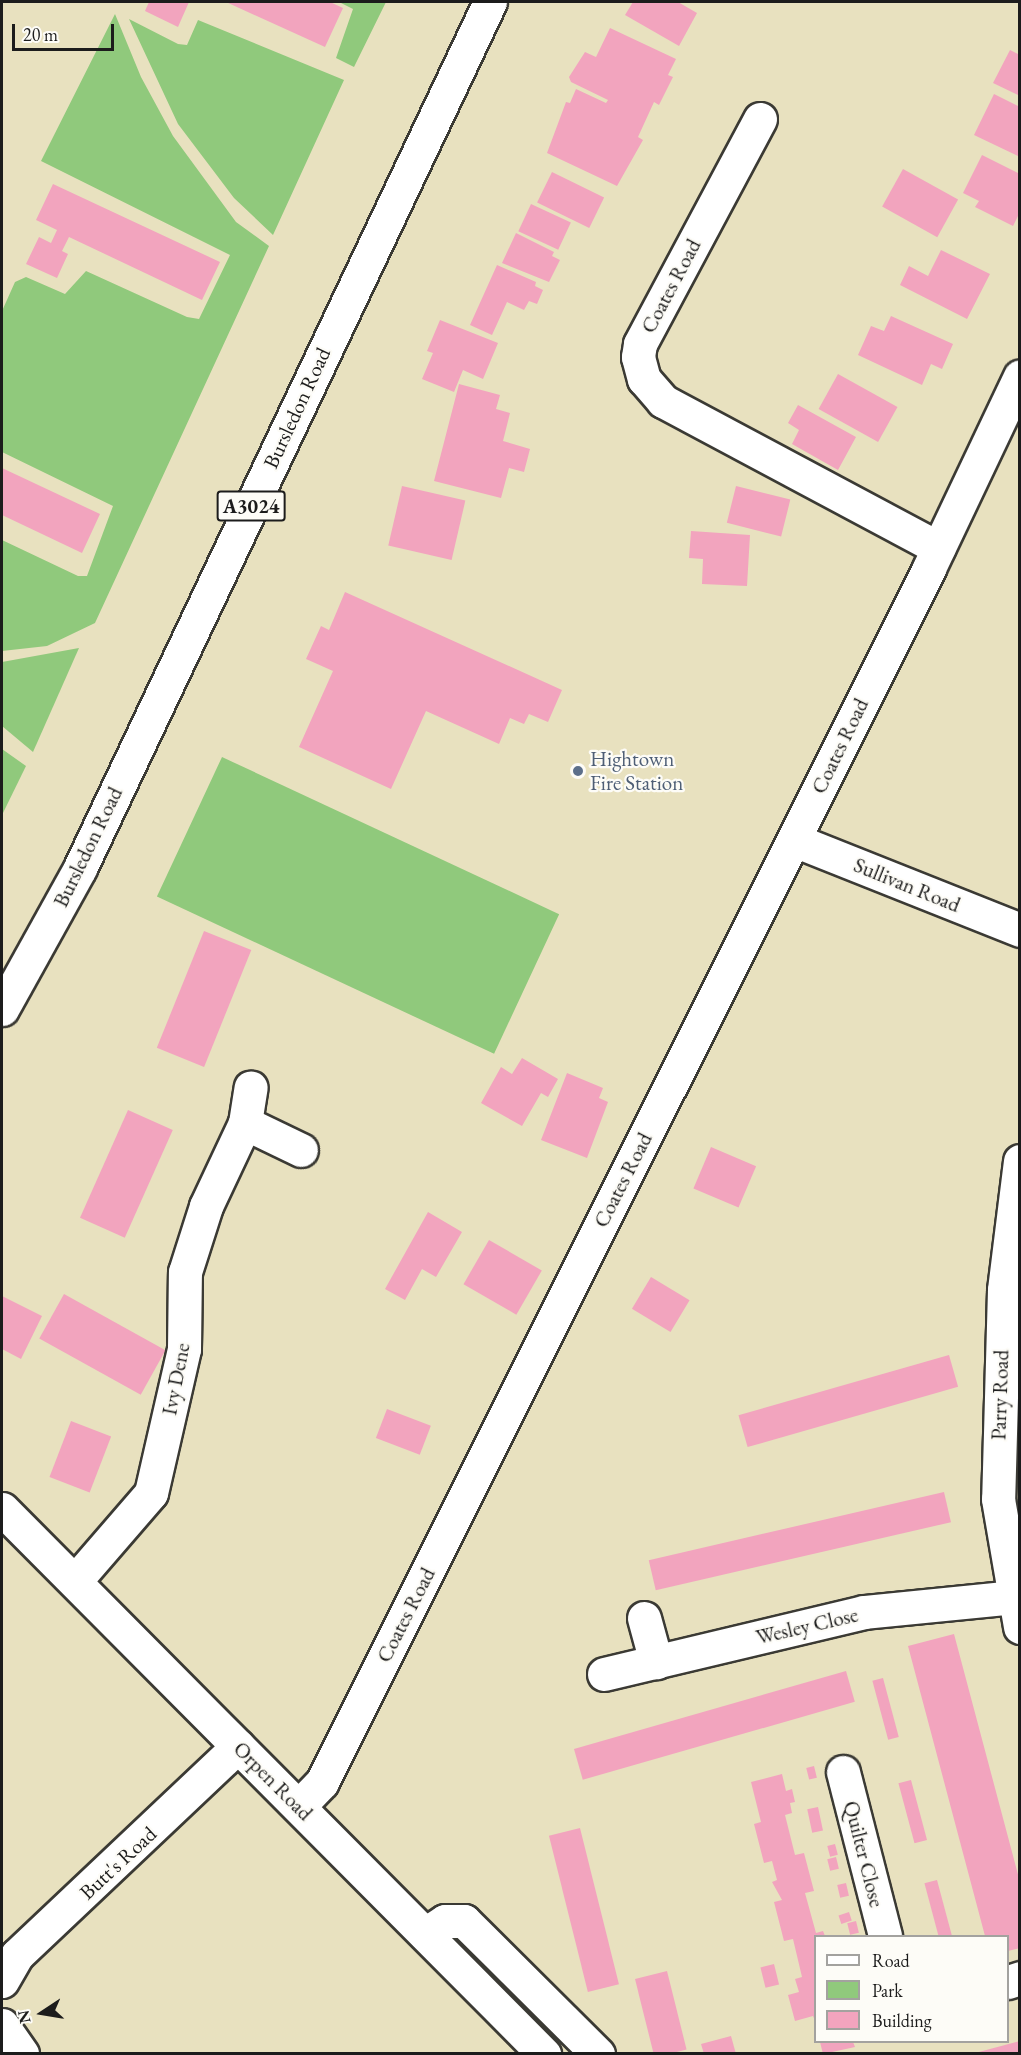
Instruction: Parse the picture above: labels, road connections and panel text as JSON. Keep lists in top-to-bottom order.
{
  "streets": {
    "street": [
      "Coates Road",
      "Bursledon Road",
      "A3024",
      "Sullivan Road",
      "Ivy Dene",
      "Parry Road",
      "Wesley Close",
      "Orpen Road",
      "Quilter Close",
      "Butt's Road"
    ]
  },
  "crossings": [
    ["Coates Road", "Sullivan Road"],
    ["Coates Road", "Orpen Road"],
    ["Ivy Dene", "Orpen Road"],
    ["Parry Road", "Wesley Close"],
    ["Orpen Road", "Butt's Road"]
  ],
  "places": ["Hightown Fire Station"],
  "legend": ["Road", "Park", "Building"],
  "scale_bar": "20 m",
  "north": "left"
}
